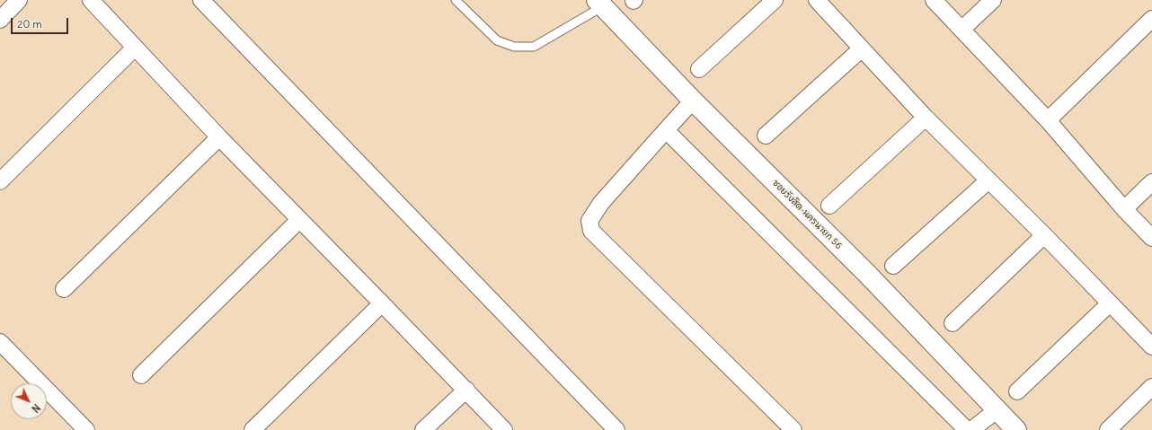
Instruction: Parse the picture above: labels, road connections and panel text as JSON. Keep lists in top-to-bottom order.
{
  "streets": {
    "street": ["ซอยรังสิต-นครนายก 56"]
  },
  "scale_bar": "20 m",
  "north": "bottom right"
}
